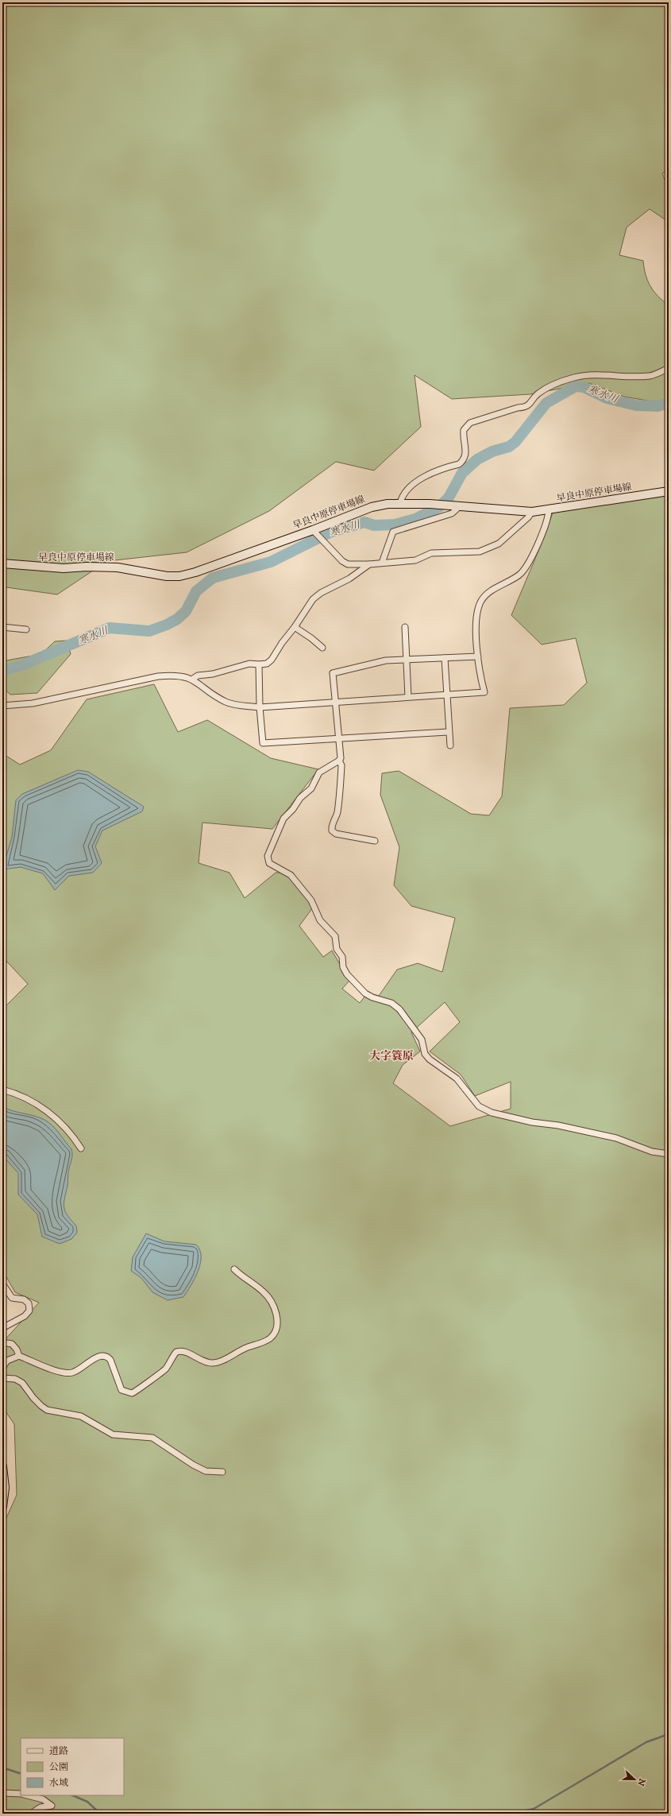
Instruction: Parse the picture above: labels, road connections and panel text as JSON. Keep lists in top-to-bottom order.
{
  "streets": {
    "main road": ["早良中原停車場線"]
  },
  "districts": ["大字簑原"],
  "water": ["寒水川"],
  "legend": ["道路", "公園", "水域"],
  "north": "right"
}
